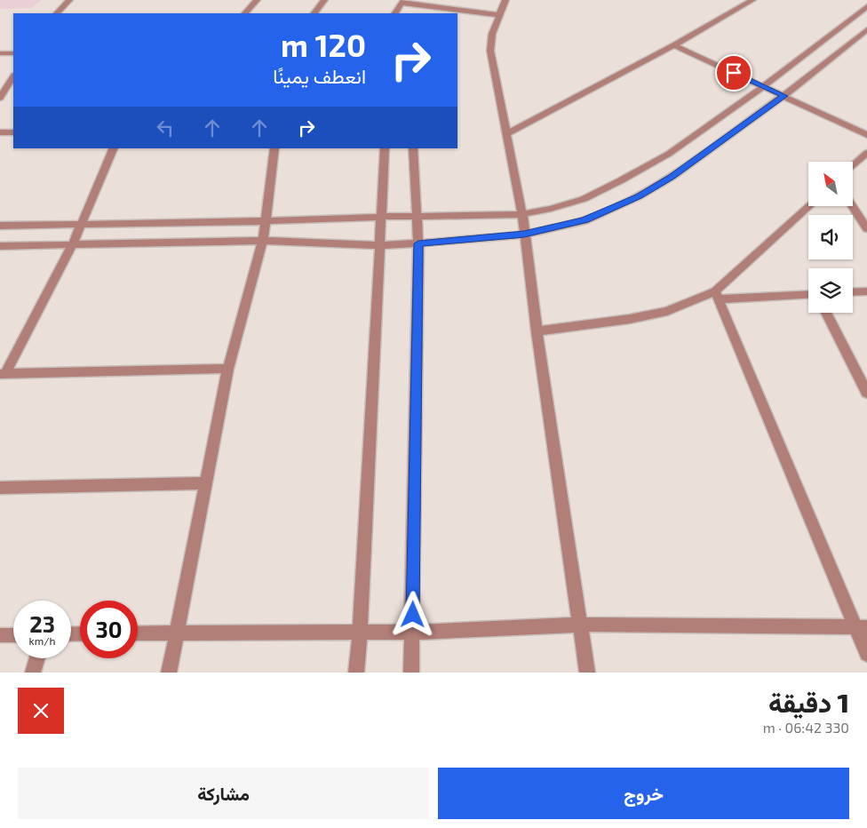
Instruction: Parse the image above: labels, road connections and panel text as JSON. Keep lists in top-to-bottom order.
{
  "north": "top left",
  "page": {
    "turn": ["120 m", "انعطف يمينًا"],
    "speed": "23 km/h",
    "limit": "30",
    "heading": ["1 دقيقة", "330 m · 06:42"],
    "buttons": ["خروج", "مشاركة"]
  }
}
